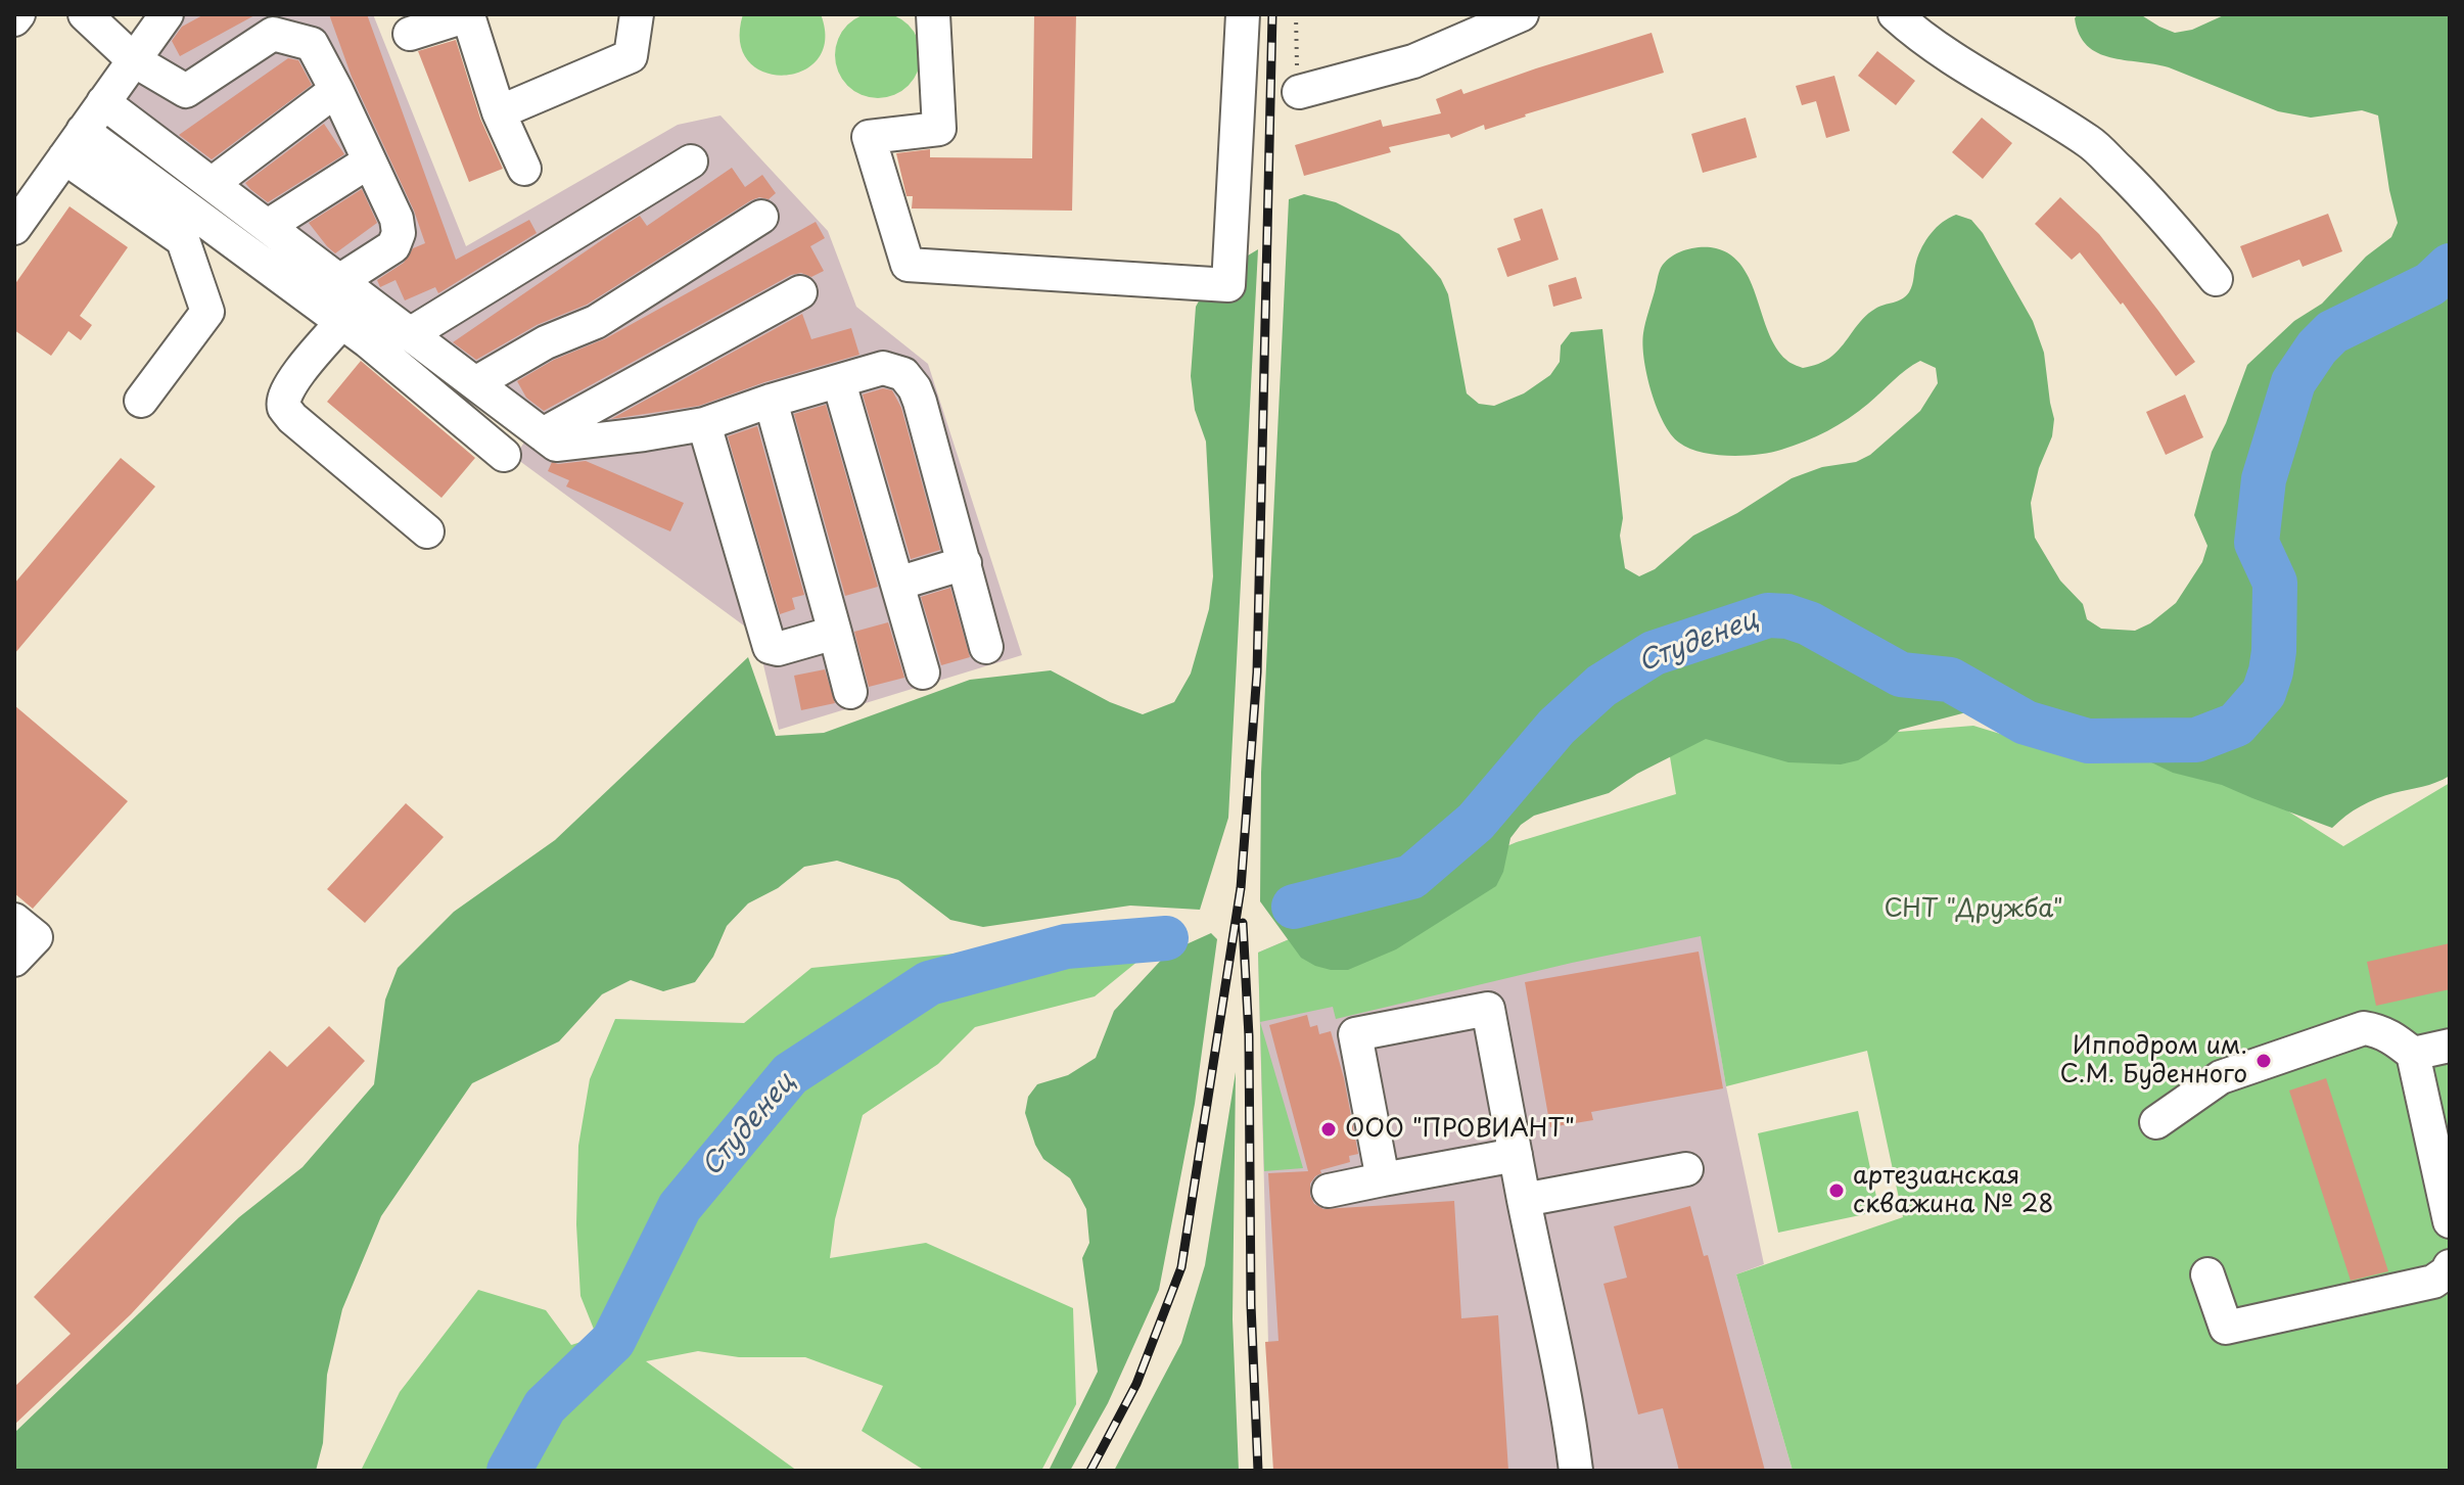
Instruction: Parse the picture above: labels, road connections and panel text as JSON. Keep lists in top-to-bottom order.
{
  "water": ["Студенец"],
  "parks": ["СНТ \"Дружба\""],
  "places": ["Ипподром им. С.М. Буденного", "ООО \"ПРОВИАНТ\"", "артезианская скважина № 28"]
}
